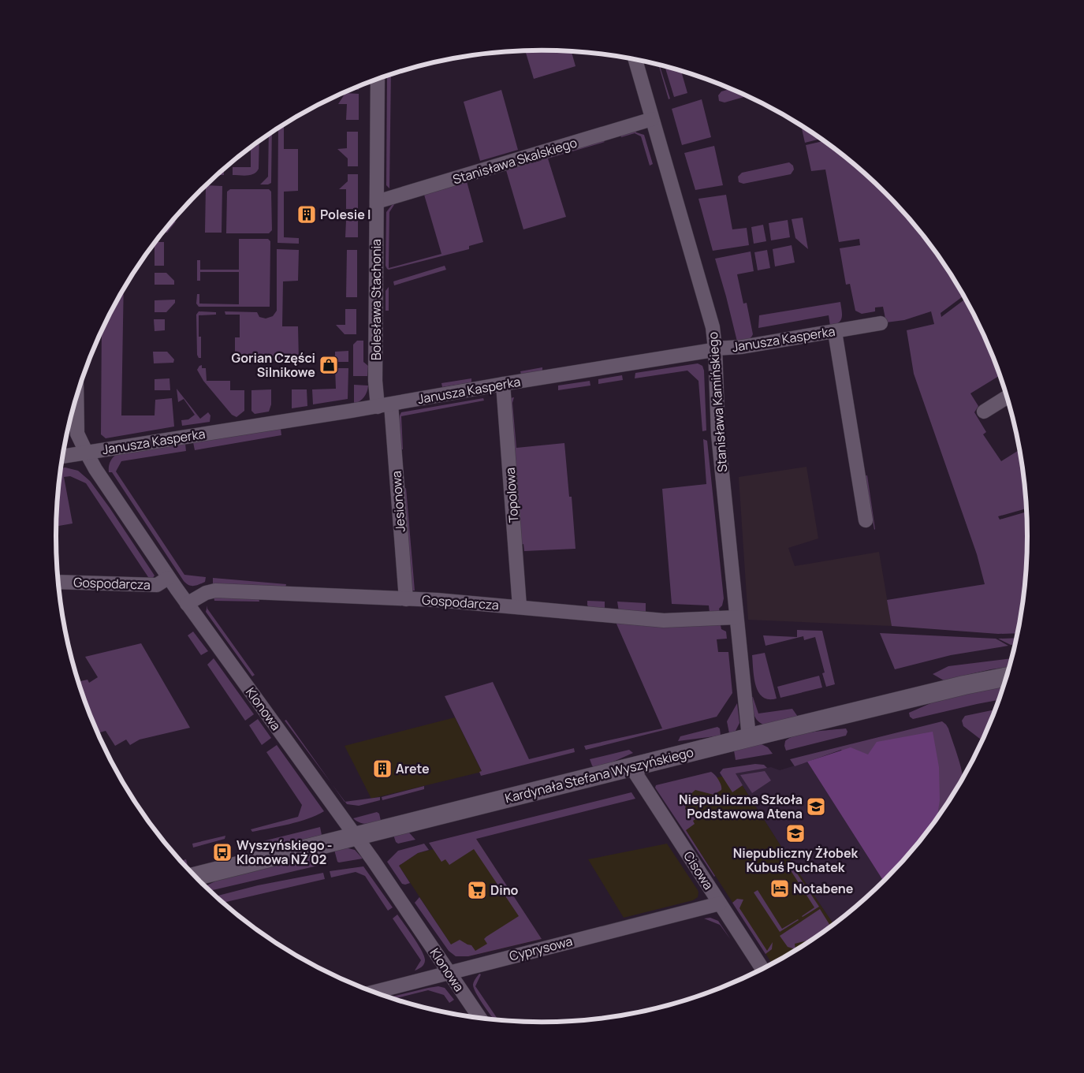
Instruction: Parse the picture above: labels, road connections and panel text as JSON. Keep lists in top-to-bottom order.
{
  "streets": {
    "street": [
      "Stanisława Skalskiego",
      "Bolesława Stachonia",
      "Janusza Kasperka",
      "Stanisława Kamińskiego",
      "Topolowa",
      "Jesionowa",
      "Gospodarcza",
      "Klonowa",
      "Kardynała Stefana Wyszyńskiego",
      "Cisowa",
      "Cyprysowa"
    ]
  },
  "crossings": [
    ["Stanisława Skalskiego", "Bolesława Stachonia"],
    ["Stanisława Skalskiego", "Stanisława Kamińskiego"],
    ["Bolesława Stachonia", "Janusza Kasperka"],
    ["Bolesława Stachonia", "Jesionowa"],
    ["Janusza Kasperka", "Stanisława Kamińskiego"],
    ["Janusza Kasperka", "Topolowa"],
    ["Janusza Kasperka", "Jesionowa"],
    ["Janusza Kasperka", "Klonowa"],
    ["Stanisława Kamińskiego", "Gospodarcza"],
    ["Stanisława Kamińskiego", "Kardynała Stefana Wyszyńskiego"],
    ["Topolowa", "Gospodarcza"],
    ["Jesionowa", "Gospodarcza"],
    ["Gospodarcza", "Klonowa"],
    ["Klonowa", "Kardynała Stefana Wyszyńskiego"],
    ["Klonowa", "Cyprysowa"],
    ["Kardynała Stefana Wyszyńskiego", "Cisowa"],
    ["Cisowa", "Cyprysowa"]
  ],
  "places": {
    "building": ["Polesie I", "Arete"],
    "shop": ["Gorian Części Silnikowe"],
    "school or university": ["Niepubliczna Szkoła Podstawowa Atena", "Niepubliczny Żłobek Kubuś Puchatek"],
    "bus stop": ["Wyszyńskiego - Klonowa NŻ 02"],
    "hotel": ["Notabene"],
    "supermarket": ["Dino"]
  }
}
